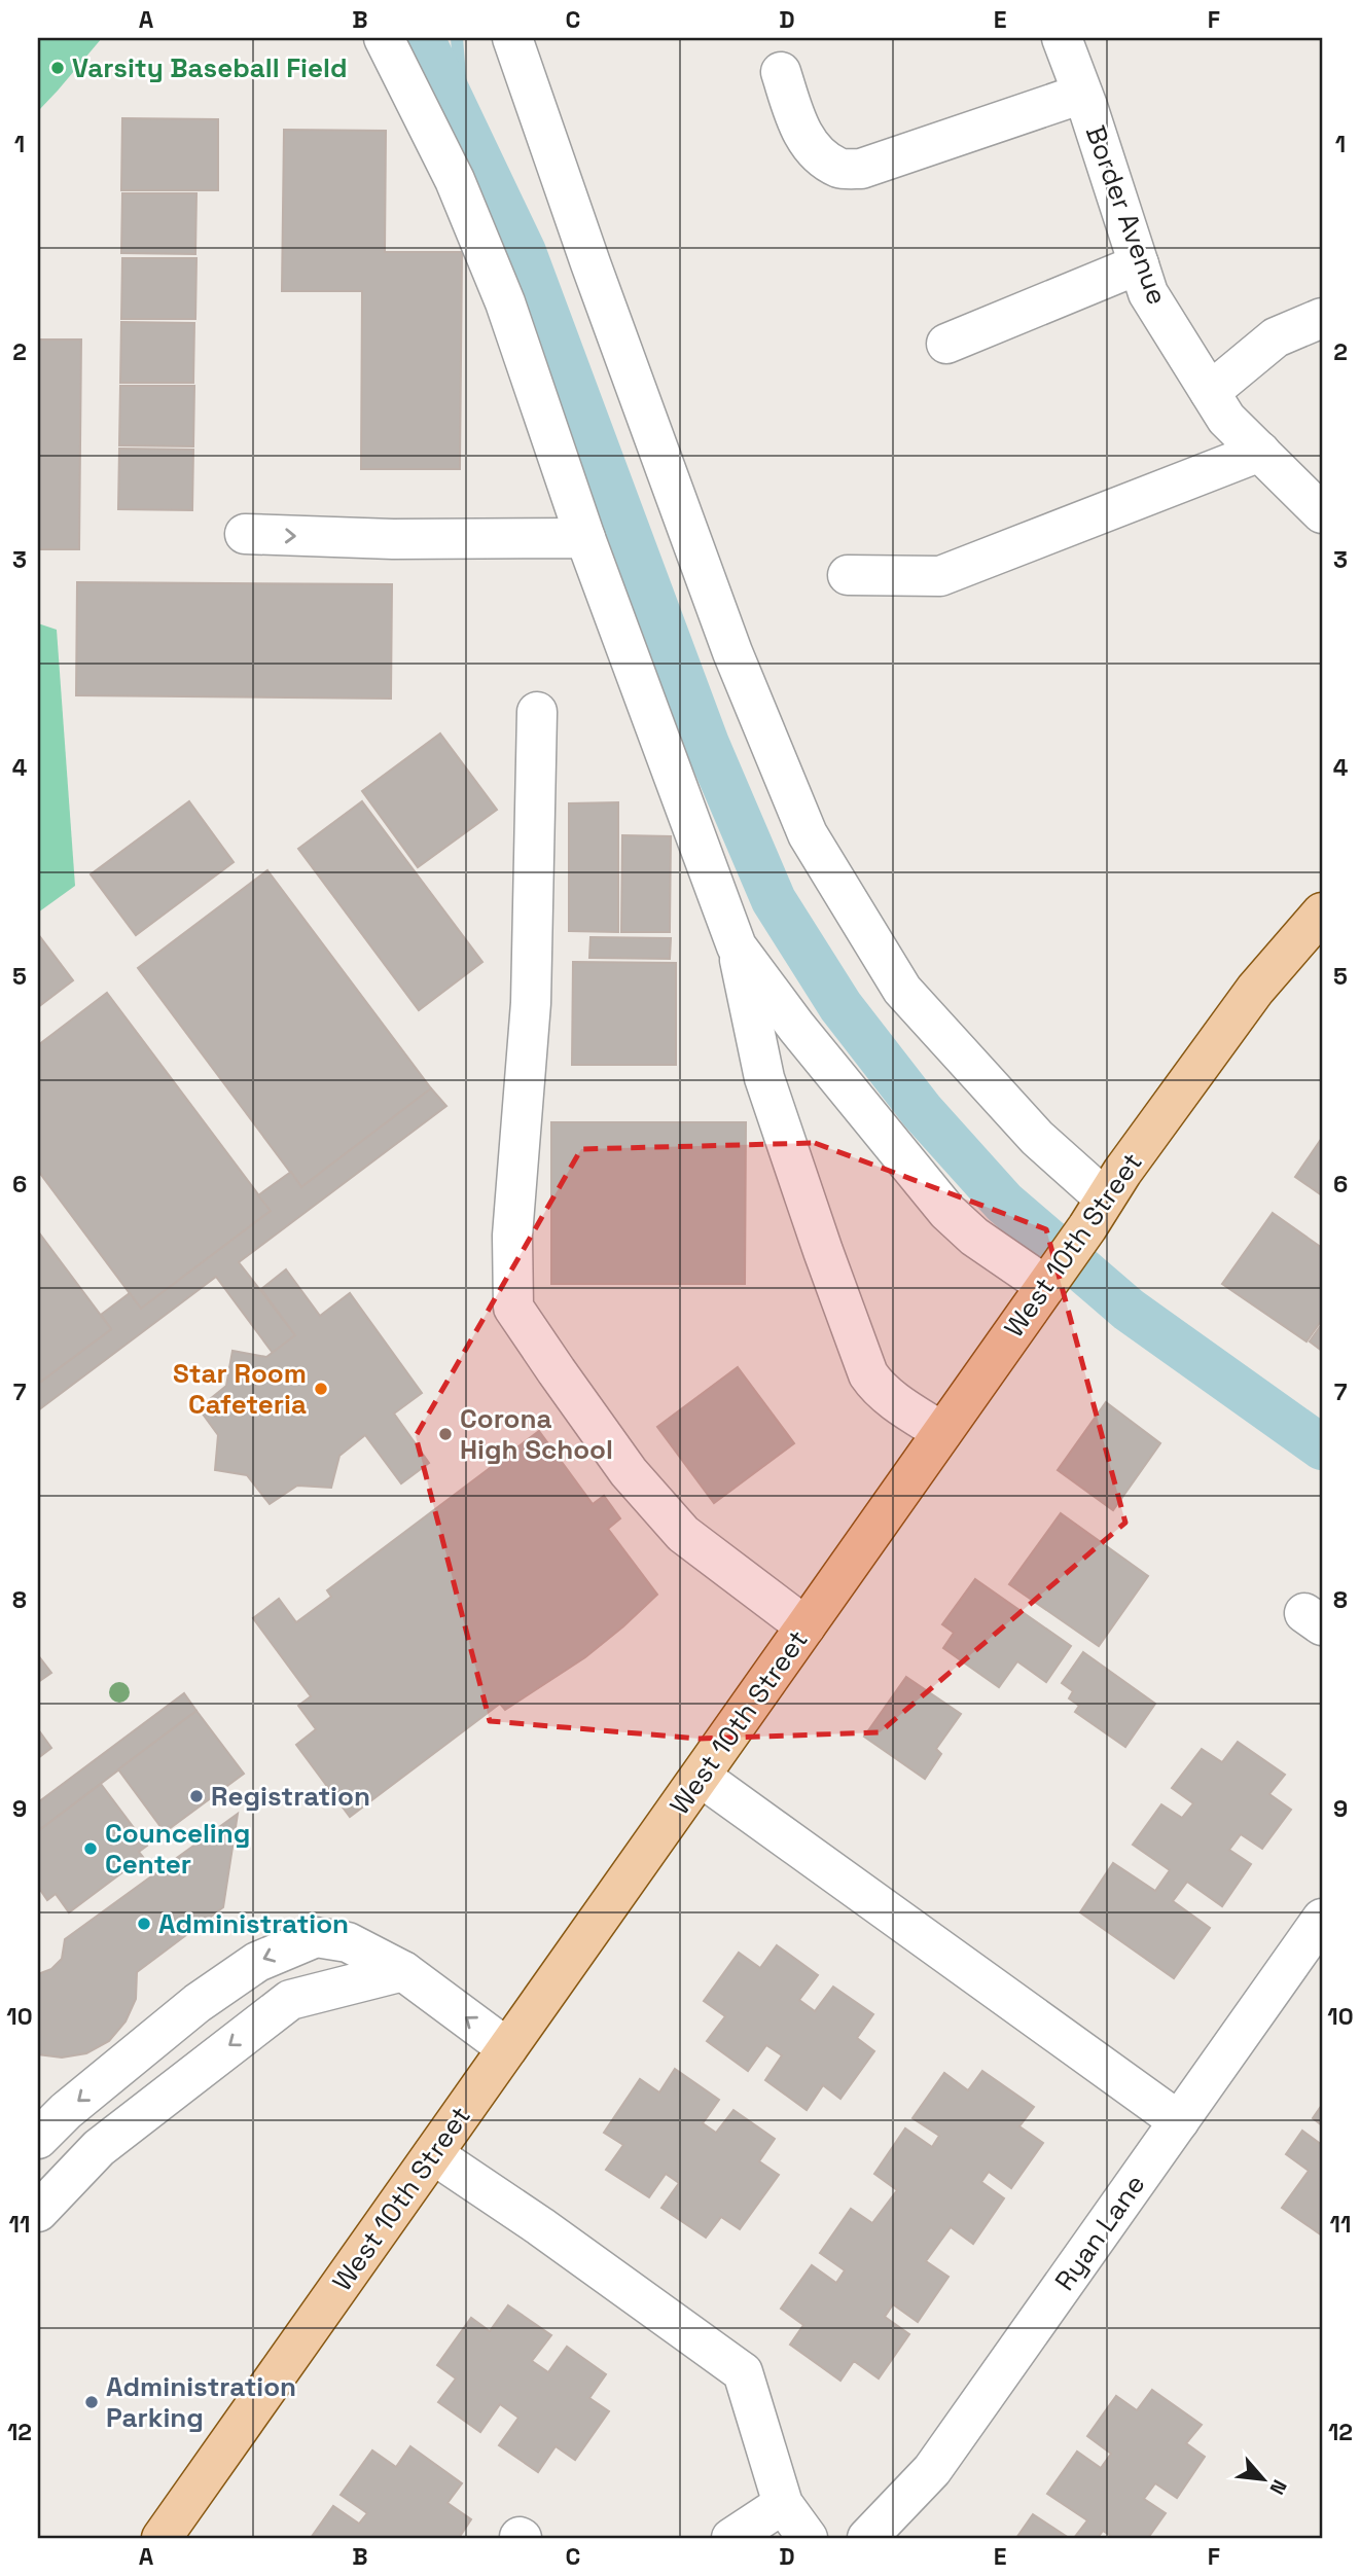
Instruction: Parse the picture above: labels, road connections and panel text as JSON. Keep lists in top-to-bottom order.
{
  "streets": {
    "main road": ["West 10th Street"],
    "street": ["Border Avenue", "Ryan Lane"]
  },
  "places": [
    "Varsity Baseball Field",
    "Star Room Cafeteria",
    "Corona High School",
    "Registration",
    "Counceling Center",
    "Administration",
    "Administration Parking"
  ],
  "north": "bottom right",
  "grid": {
    "columns": [
      "A",
      "B",
      "C",
      "D",
      "E",
      "F"
    ],
    "rows": [
      "1",
      "2",
      "3",
      "4",
      "5",
      "6",
      "7",
      "8",
      "9",
      "10",
      "11",
      "12"
    ]
  }
}
